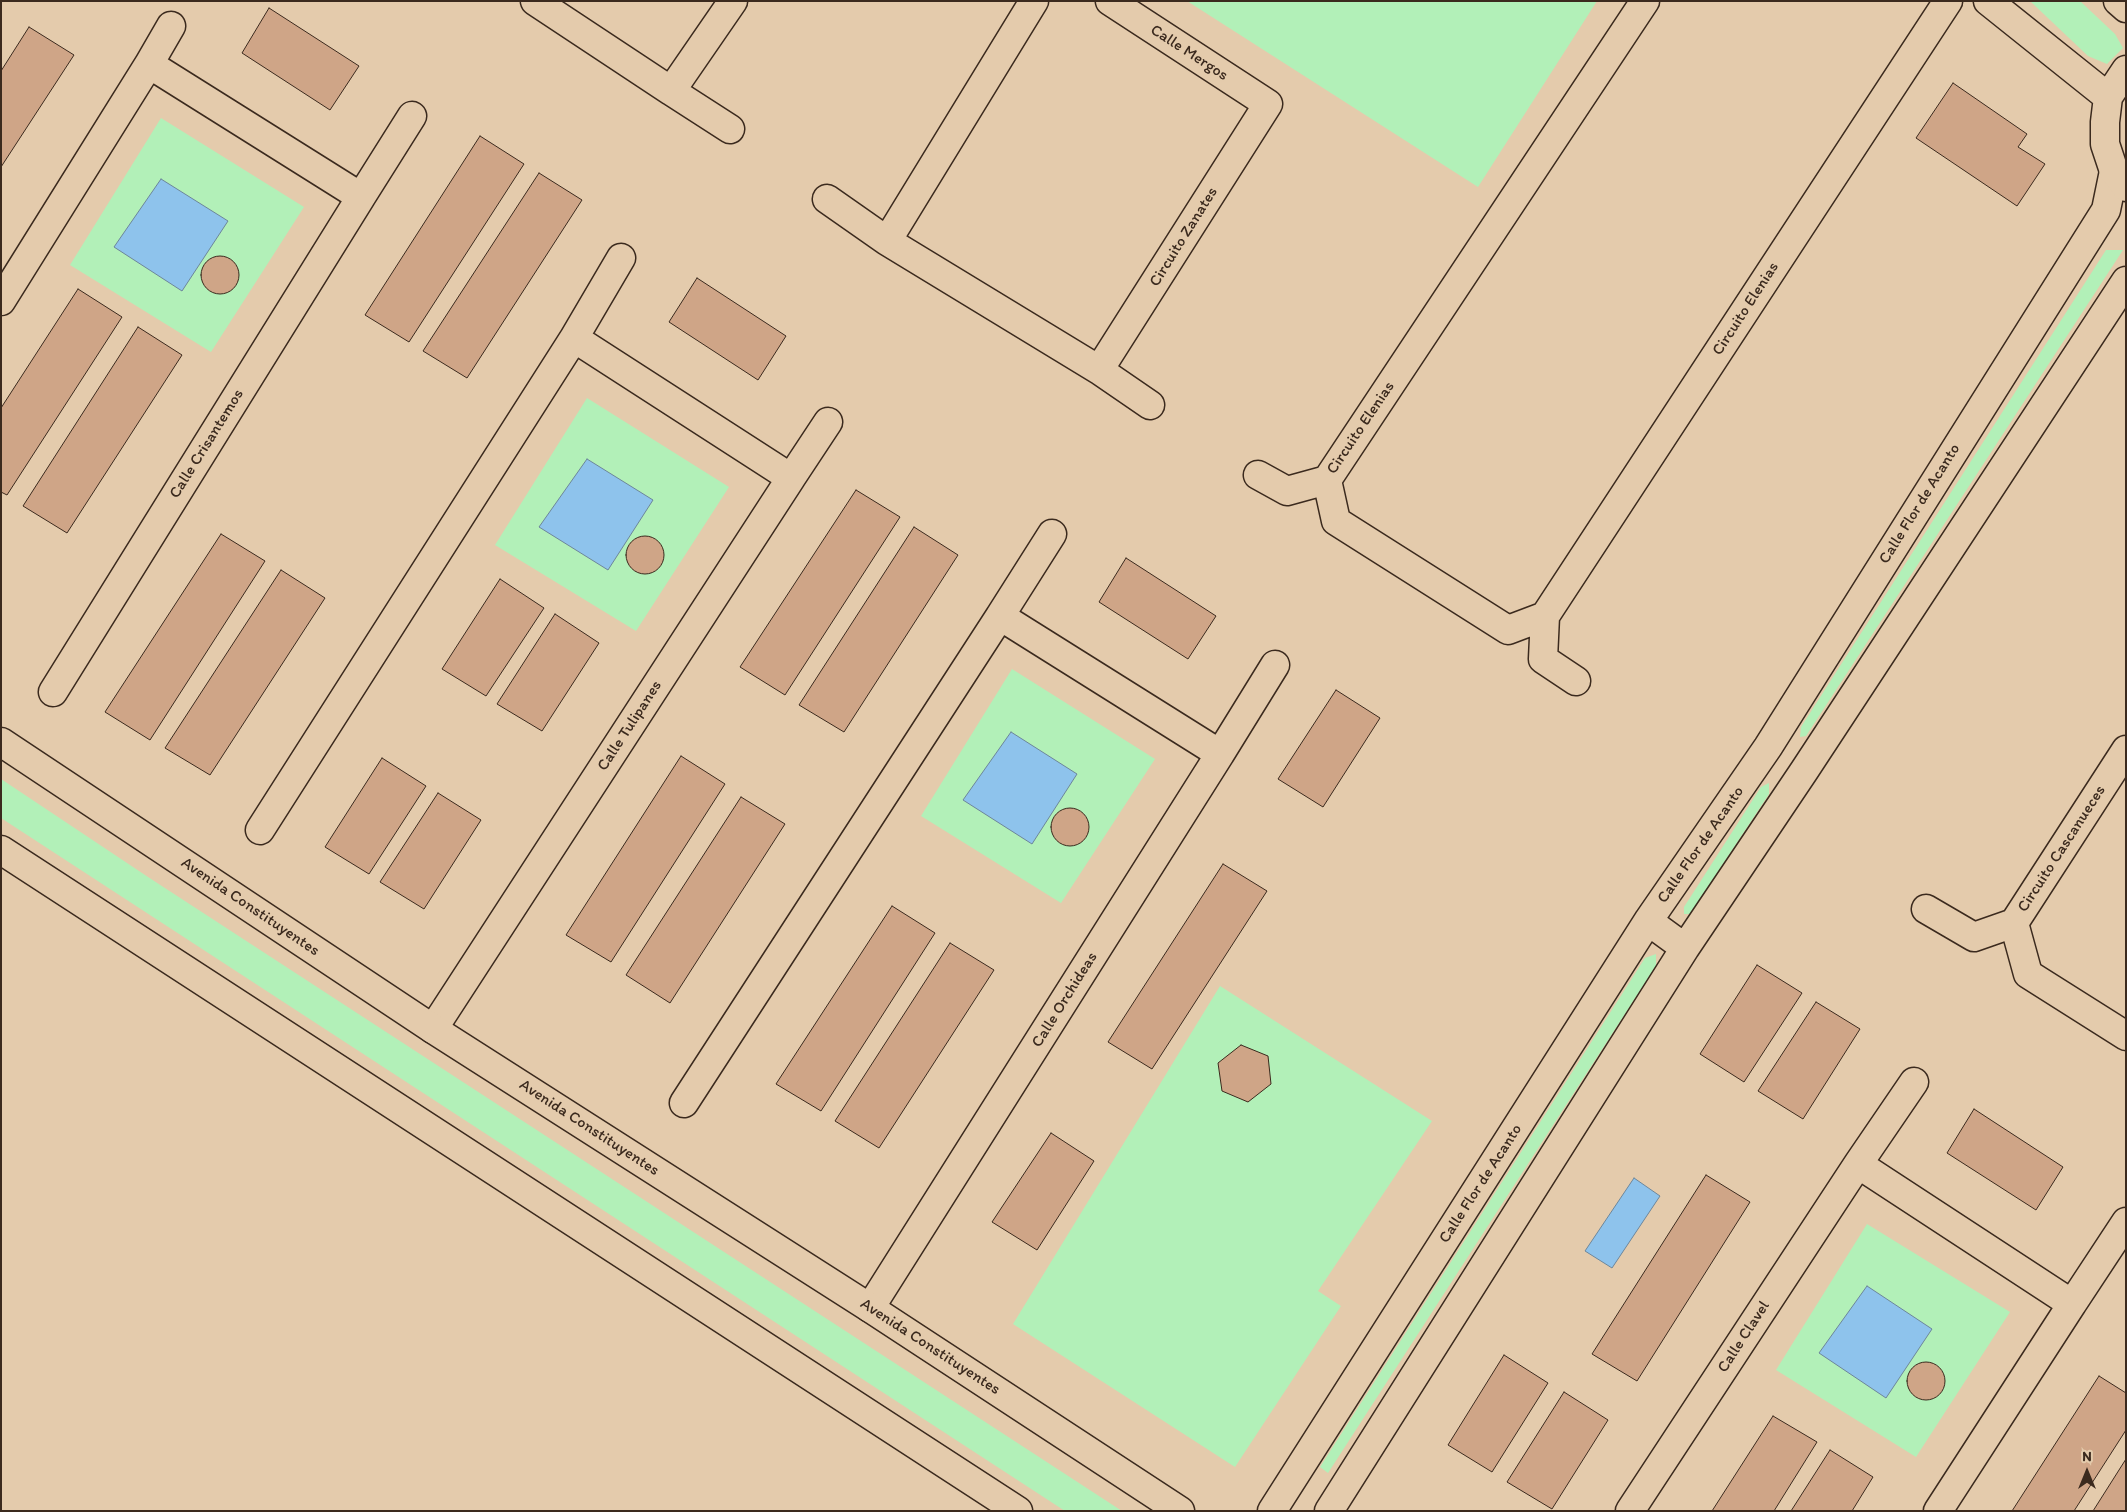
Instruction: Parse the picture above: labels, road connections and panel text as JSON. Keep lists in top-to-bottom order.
{
  "streets": {
    "street": [
      "Calle Mergos",
      "Circuito Zanates",
      "Circuito Elenias",
      "Calle Crisantemos",
      "Calle Flor de Acanto",
      "Calle Tulipanes",
      "Circuito Cascanueces",
      "Avenida Constituyentes",
      "Calle Orchideas",
      "Calle Clavel"
    ]
  },
  "crossings": [
    ["Calle Mergos", "Circuito Zanates"],
    ["Calle Tulipanes", "Avenida Constituyentes"],
    ["Avenida Constituyentes", "Calle Orchideas"]
  ],
  "north": "top"
}
